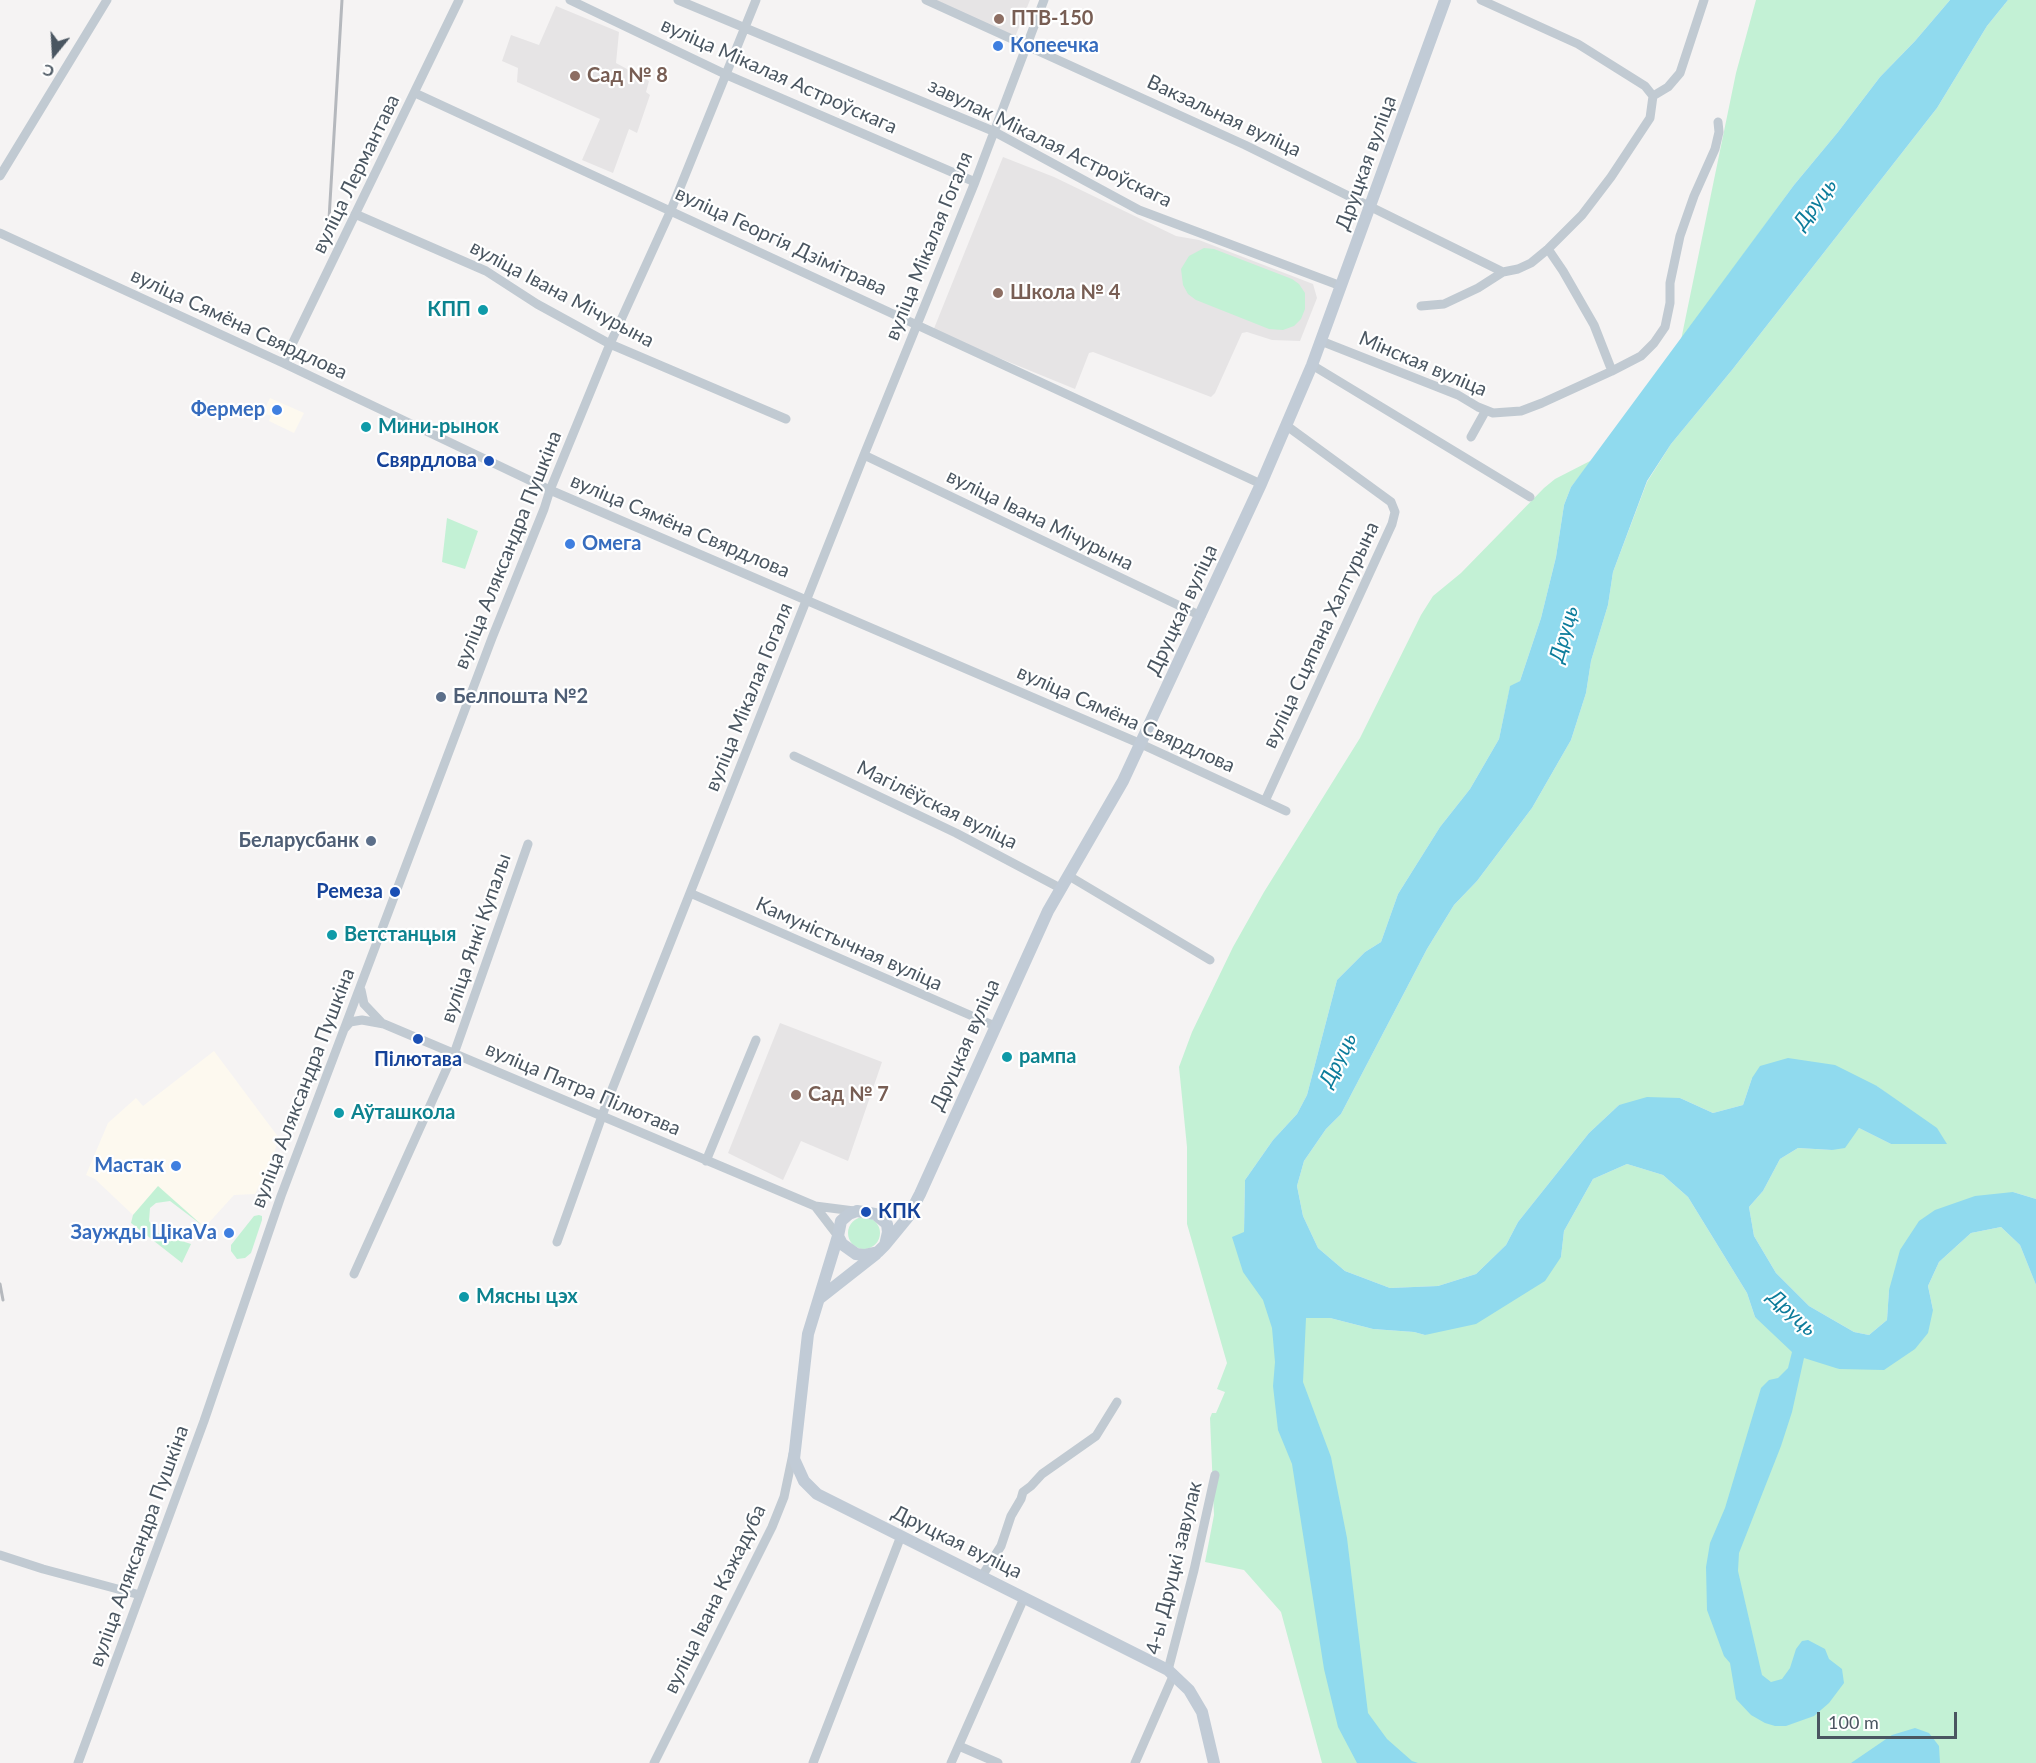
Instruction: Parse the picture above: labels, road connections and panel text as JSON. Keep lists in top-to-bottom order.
{
  "streets": {
    "main road": ["Друцкая вуліца"],
    "street": [
      "вуліца Мікалая Астроўскага",
      "Вакзальная вуліца",
      "завулак Мікалая Астроўскага",
      "вуліца Лермантава",
      "вуліца Георгія Дзімітрава",
      "вуліца Мікалая Гогаля",
      "вуліца Івана Мічурына",
      "вуліца Сямёна Свярдлова",
      "Мінская вуліца",
      "вуліца Аляксандра Пушкіна",
      "вуліца Сцяпана Халтурына",
      "Магілёўская вуліца",
      "вуліца Янкі Купалы",
      "Камуністычная вуліца",
      "вуліца Пятра Пілютава",
      "4-ы Друцкі завулак",
      "вуліца Івана Кажадуба"
    ]
  },
  "crossings": [
    ["вуліца Мікалая Астроўскага", "вуліца Мікалая Гогаля"],
    ["вуліца Мікалая Астроўскага", "вуліца Аляксандра Пушкіна"],
    ["Вакзальная вуліца", "Друцкая вуліца"],
    ["Вакзальная вуліца", "вуліца Мікалая Гогаля"],
    ["завулак Мікалая Астроўскага", "Друцкая вуліца"],
    ["завулак Мікалая Астроўскага", "вуліца Мікалая Гогаля"],
    ["завулак Мікалая Астроўскага", "вуліца Аляксандра Пушкіна"],
    ["Друцкая вуліца", "вуліца Георгія Дзімітрава"],
    ["Друцкая вуліца", "вуліца Івана Мічурына"],
    ["Друцкая вуліца", "вуліца Сямёна Свярдлова"],
    ["Друцкая вуліца", "Мінская вуліца"],
    ["Друцкая вуліца", "вуліца Сцяпана Халтурына"],
    ["Друцкая вуліца", "Магілёўская вуліца"],
    ["Друцкая вуліца", "Камуністычная вуліца"],
    ["Друцкая вуліца", "вуліца Пятра Пілютава"],
    ["Друцкая вуліца", "4-ы Друцкі завулак"],
    ["Друцкая вуліца", "вуліца Івана Кажадуба"],
    ["вуліца Лермантава", "вуліца Георгія Дзімітрава"],
    ["вуліца Лермантава", "вуліца Івана Мічурына"],
    ["вуліца Лермантава", "вуліца Сямёна Свярдлова"],
    ["вуліца Георгія Дзімітрава", "вуліца Мікалая Гогаля"],
    ["вуліца Георгія Дзімітрава", "вуліца Аляксандра Пушкіна"],
    ["вуліца Мікалая Гогаля", "вуліца Івана Мічурына"],
    ["вуліца Мікалая Гогаля", "вуліца Сямёна Свярдлова"],
    ["вуліца Мікалая Гогаля", "Камуністычная вуліца"],
    ["вуліца Мікалая Гогаля", "вуліца Пятра Пілютава"],
    ["вуліца Івана Мічурына", "вуліца Аляксандра Пушкіна"],
    ["вуліца Сямёна Свярдлова", "вуліца Аляксандра Пушкіна"],
    ["вуліца Сямёна Свярдлова", "вуліца Сцяпана Халтурына"],
    ["вуліца Аляксандра Пушкіна", "вуліца Пятра Пілютава"],
    ["вуліца Янкі Купалы", "вуліца Пятра Пілютава"]
  ],
  "water": ["Друць"],
  "places": [
    "ПТВ-150",
    "Копеечка",
    "Сад № 8",
    "Школа № 4",
    "КПП",
    "Фермер",
    "Мини-рынок",
    "Свярдлова",
    "Омега",
    "Белпошта №2",
    "Беларусбанк",
    "Ремеза",
    "Ветстанцыя",
    "Пілютава",
    "рампа",
    "Сад № 7",
    "Аўташкола",
    "Мастак",
    "КПК",
    "Заужды ЦікаVа",
    "Мясны цэх"
  ],
  "scale_bar": "100 m",
  "north": "bottom"
}
